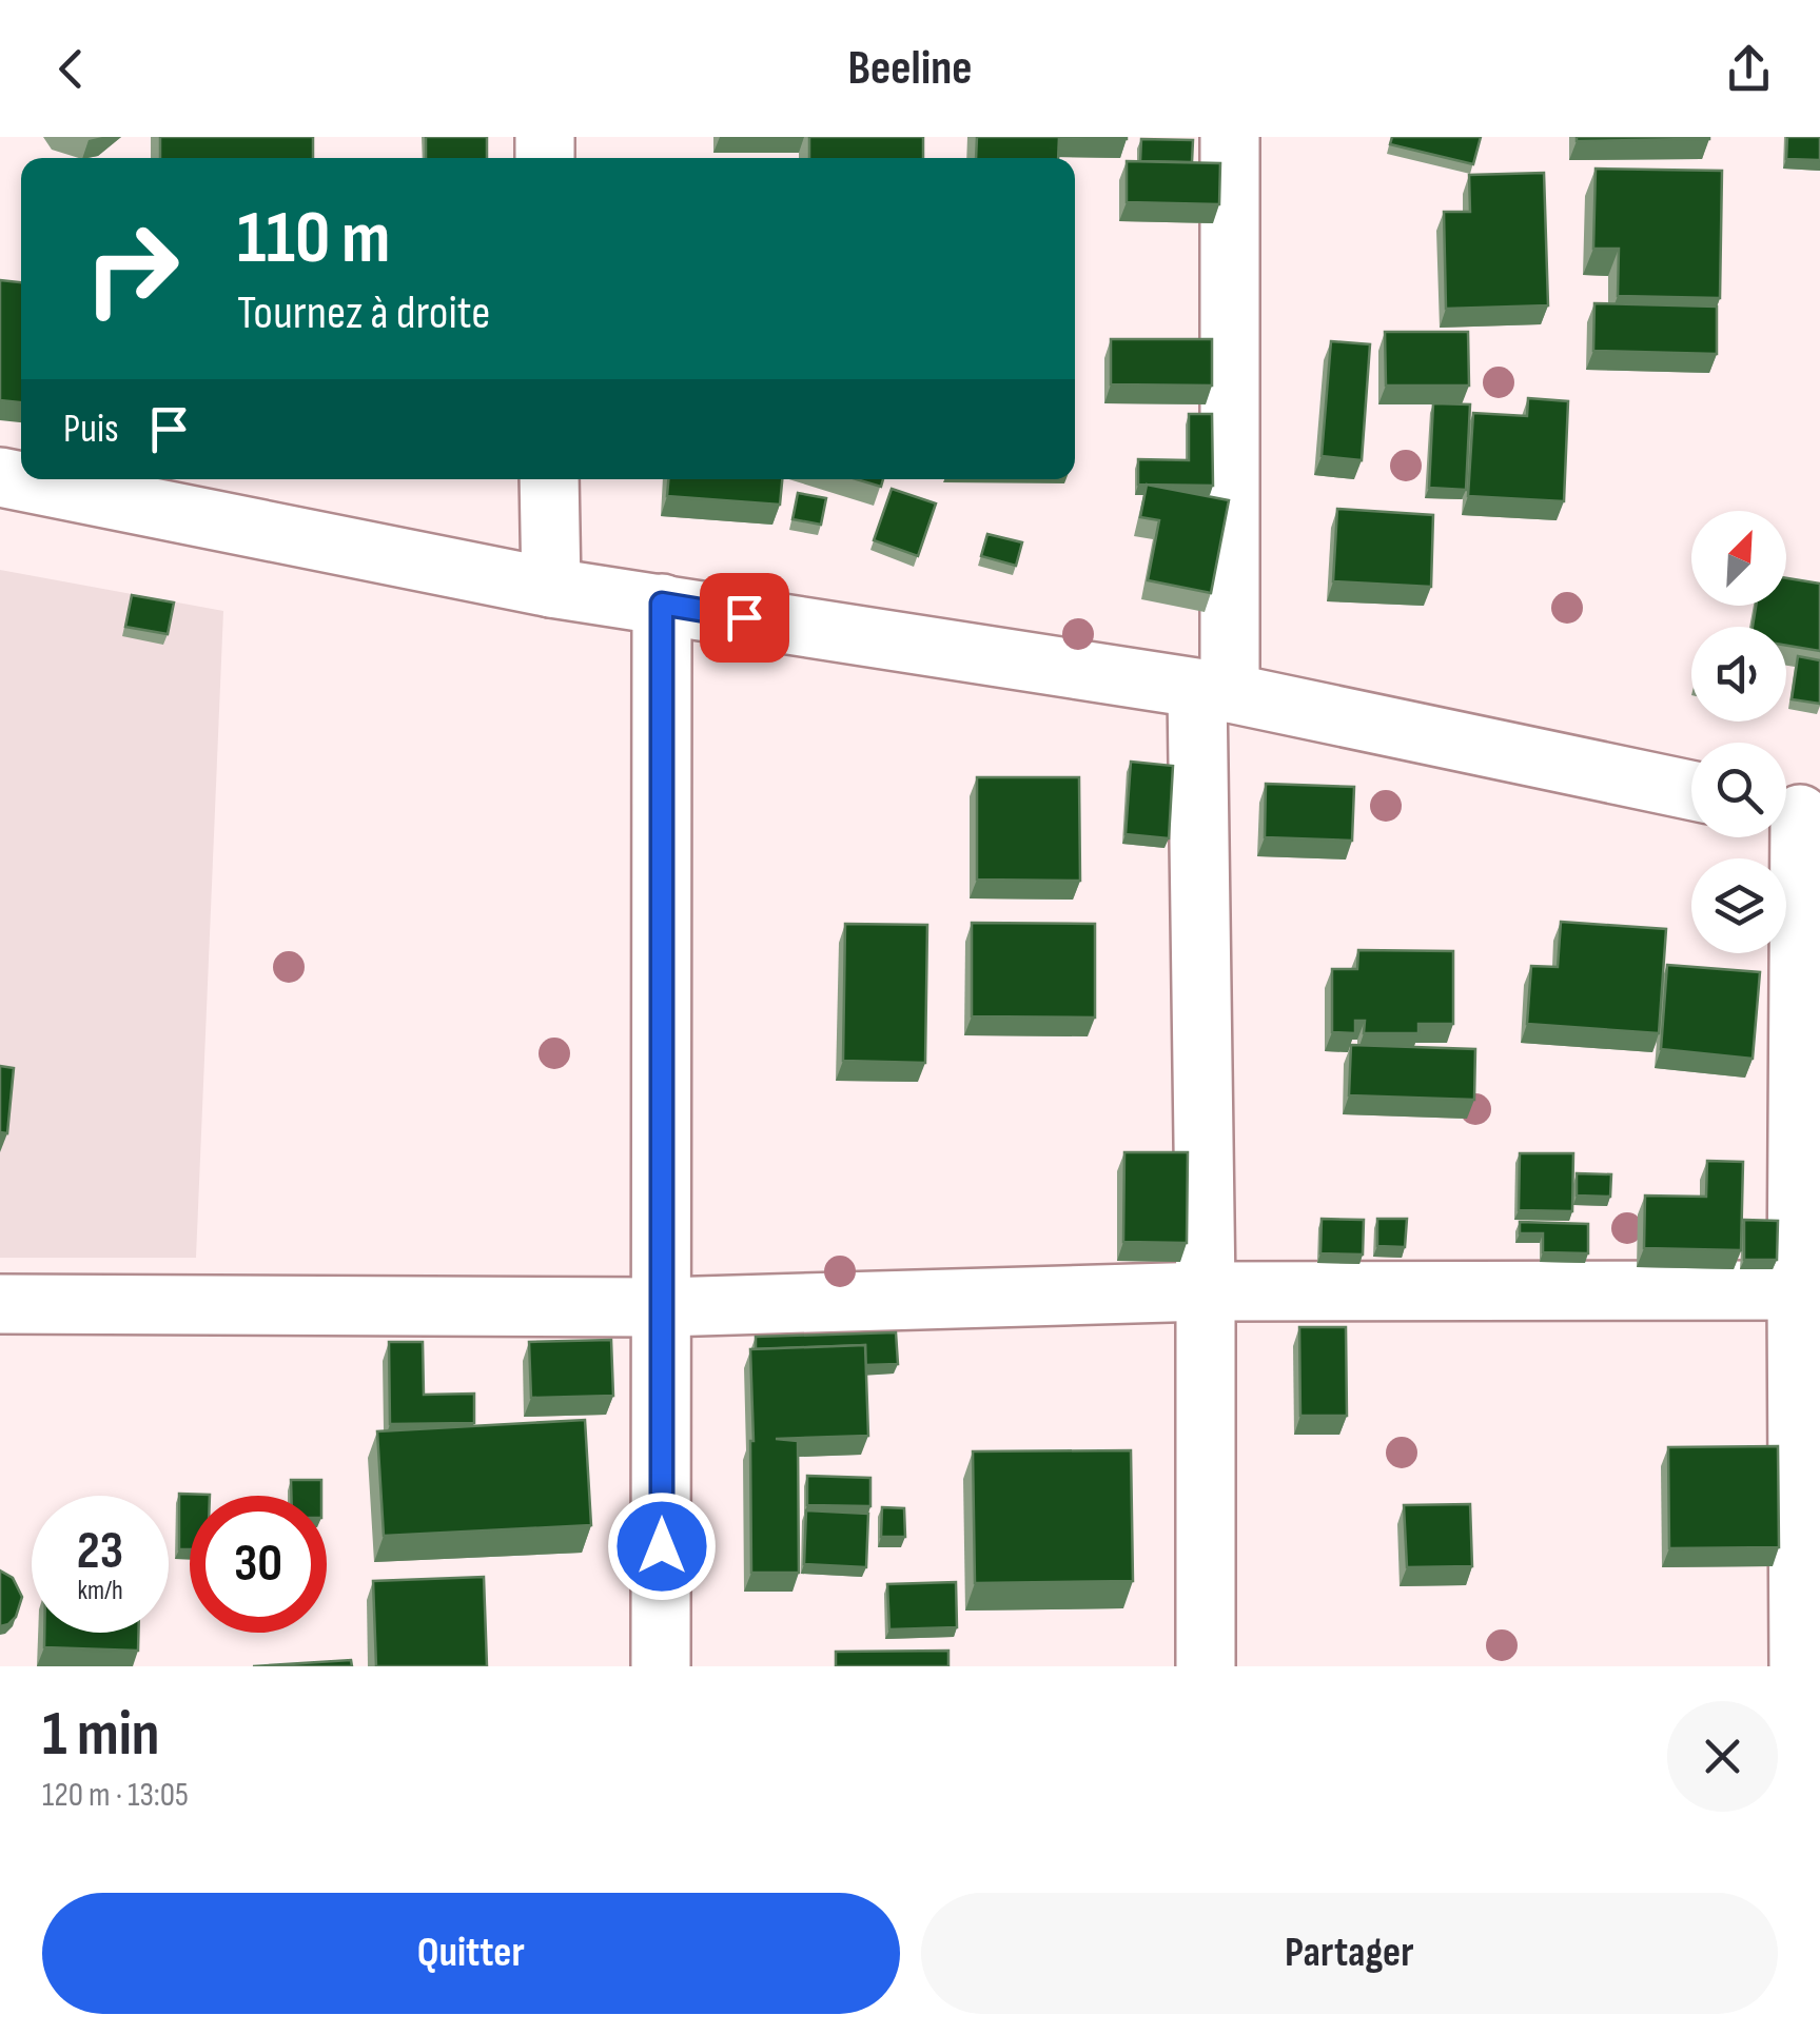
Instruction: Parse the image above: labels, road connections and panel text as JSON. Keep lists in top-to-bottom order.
{
  "north": "top right",
  "page": {
    "header": "Beeline",
    "turn": ["110 m", "Tournez à droite"],
    "then": "Puis",
    "speed": "23 km/h",
    "limit": "30",
    "heading": ["1 min", "120 m · 13:05"],
    "buttons": ["Quitter", "Partager"]
  }
}
